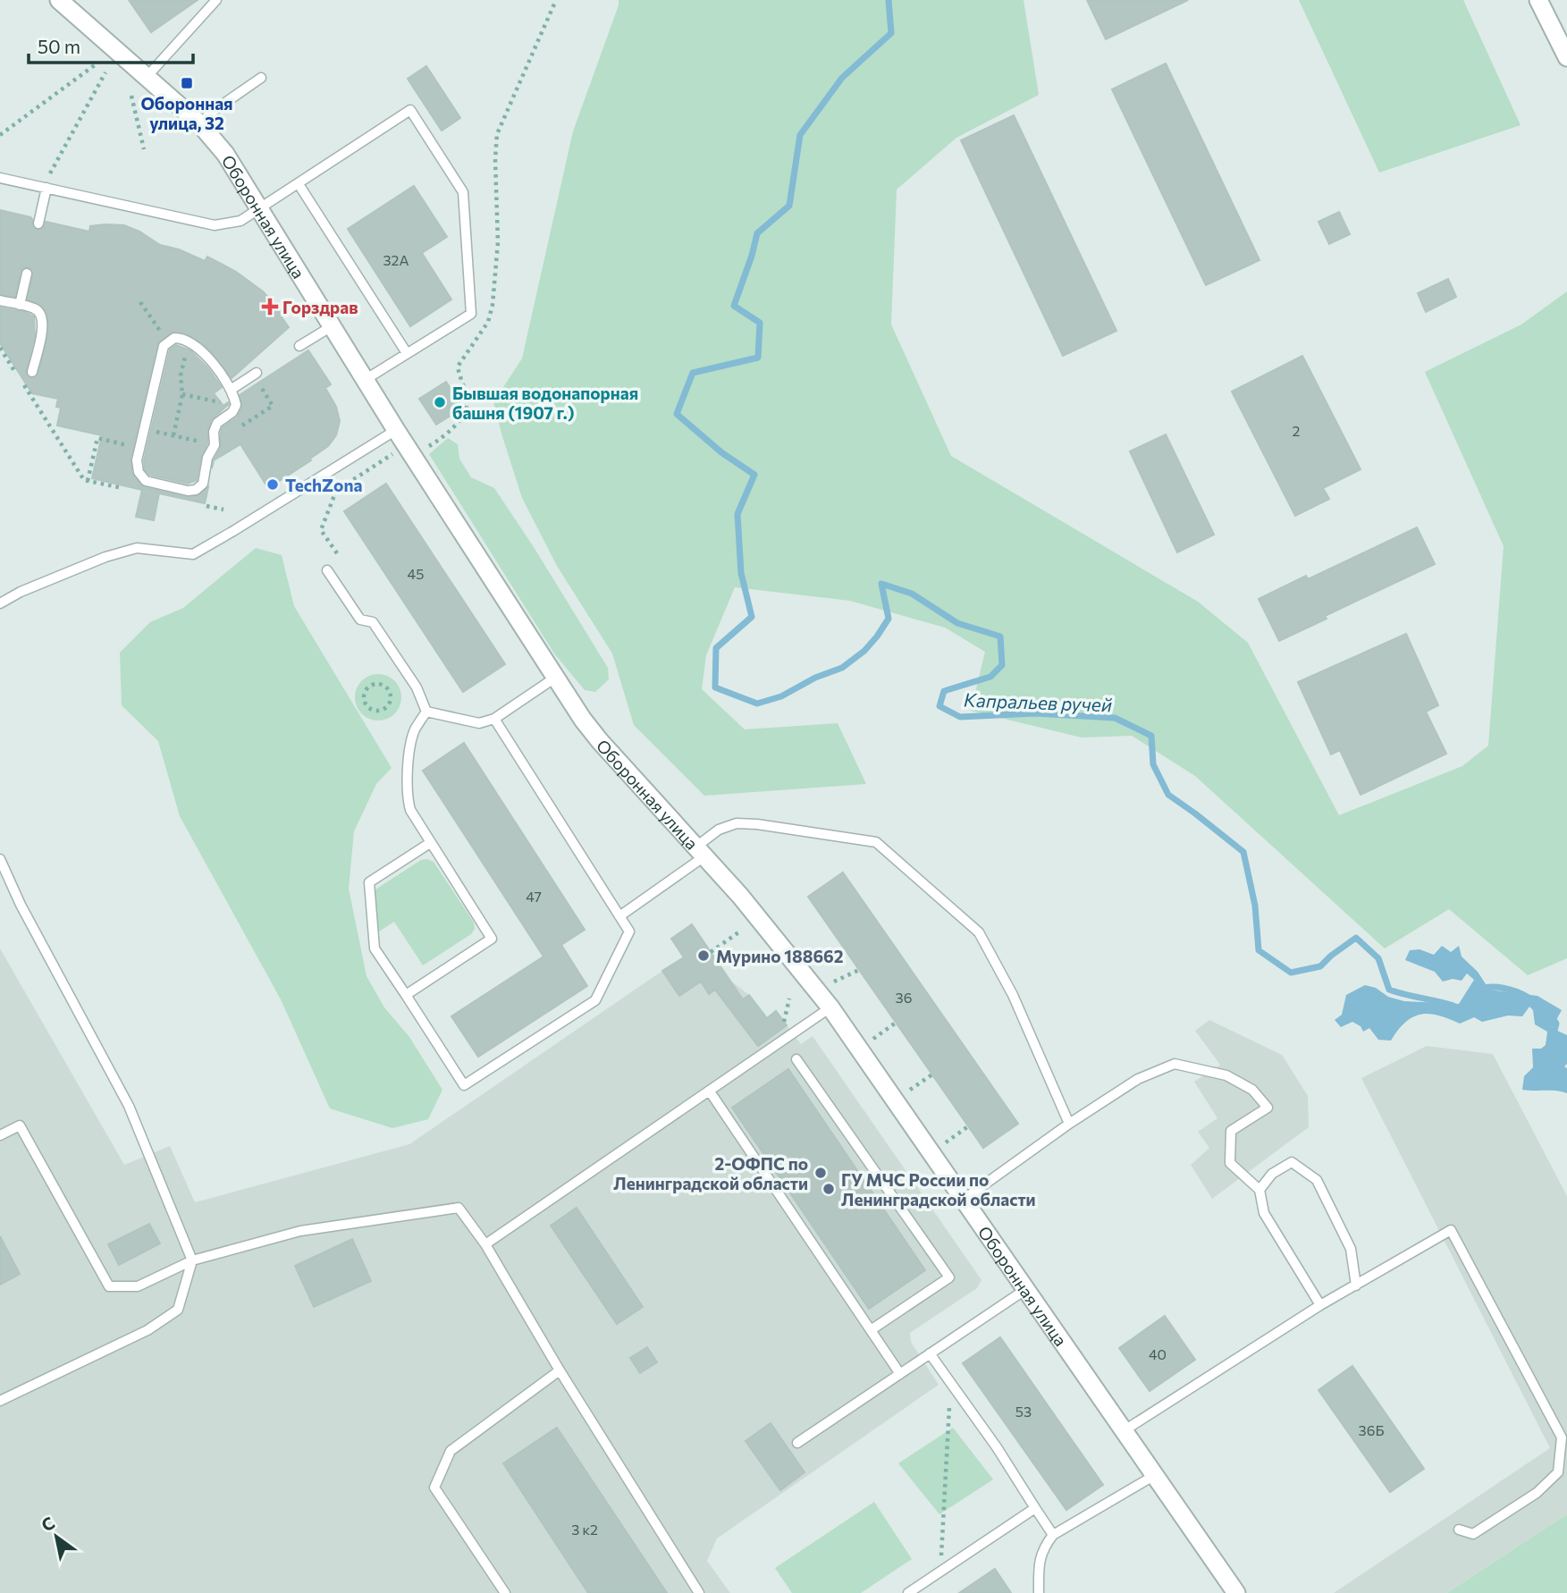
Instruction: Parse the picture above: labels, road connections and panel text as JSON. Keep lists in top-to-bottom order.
{
  "streets": {
    "street": ["Оборонная улица"]
  },
  "water": ["Капральев ручей"],
  "places": {
    "transit": ["Оборонная улица, 32"],
    "health": ["Горздрав"],
    "other": [
      "Бывшая водонапорная башня (1907 г.)",
      "TechZona",
      "Мурино 188662",
      "2-ОФПС по Ленинградской области",
      "ГУ МЧС России по Ленинградской области"
    ]
  },
  "house_numbers": [
    "32А",
    "2",
    "45",
    "47",
    "36",
    "40",
    "53",
    "36Б",
    "3 к2"
  ],
  "scale_bar": "50 m",
  "north": "top left"
}
